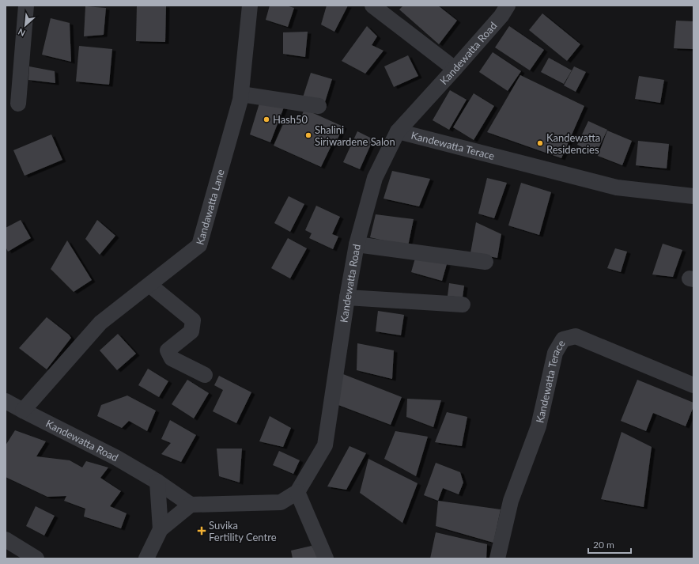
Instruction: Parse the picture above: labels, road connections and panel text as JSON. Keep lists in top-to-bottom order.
{
  "streets": {
    "street": ["Kandewatta Road", "Kandewatta Terace", "Kandawatta Lane"]
  },
  "crossings": [
    ["Kandewatta Road", "Kandewatta Terace"],
    ["Kandewatta Road", "Kandawatta Lane"]
  ],
  "places": {
    "other": ["Hash50", "Shalini Siriwardene Salon", "Kandewatta Residencies"],
    "health": ["Suvika Fertility Centre"]
  },
  "scale_bar": "20 m",
  "north": "bottom left"
}
